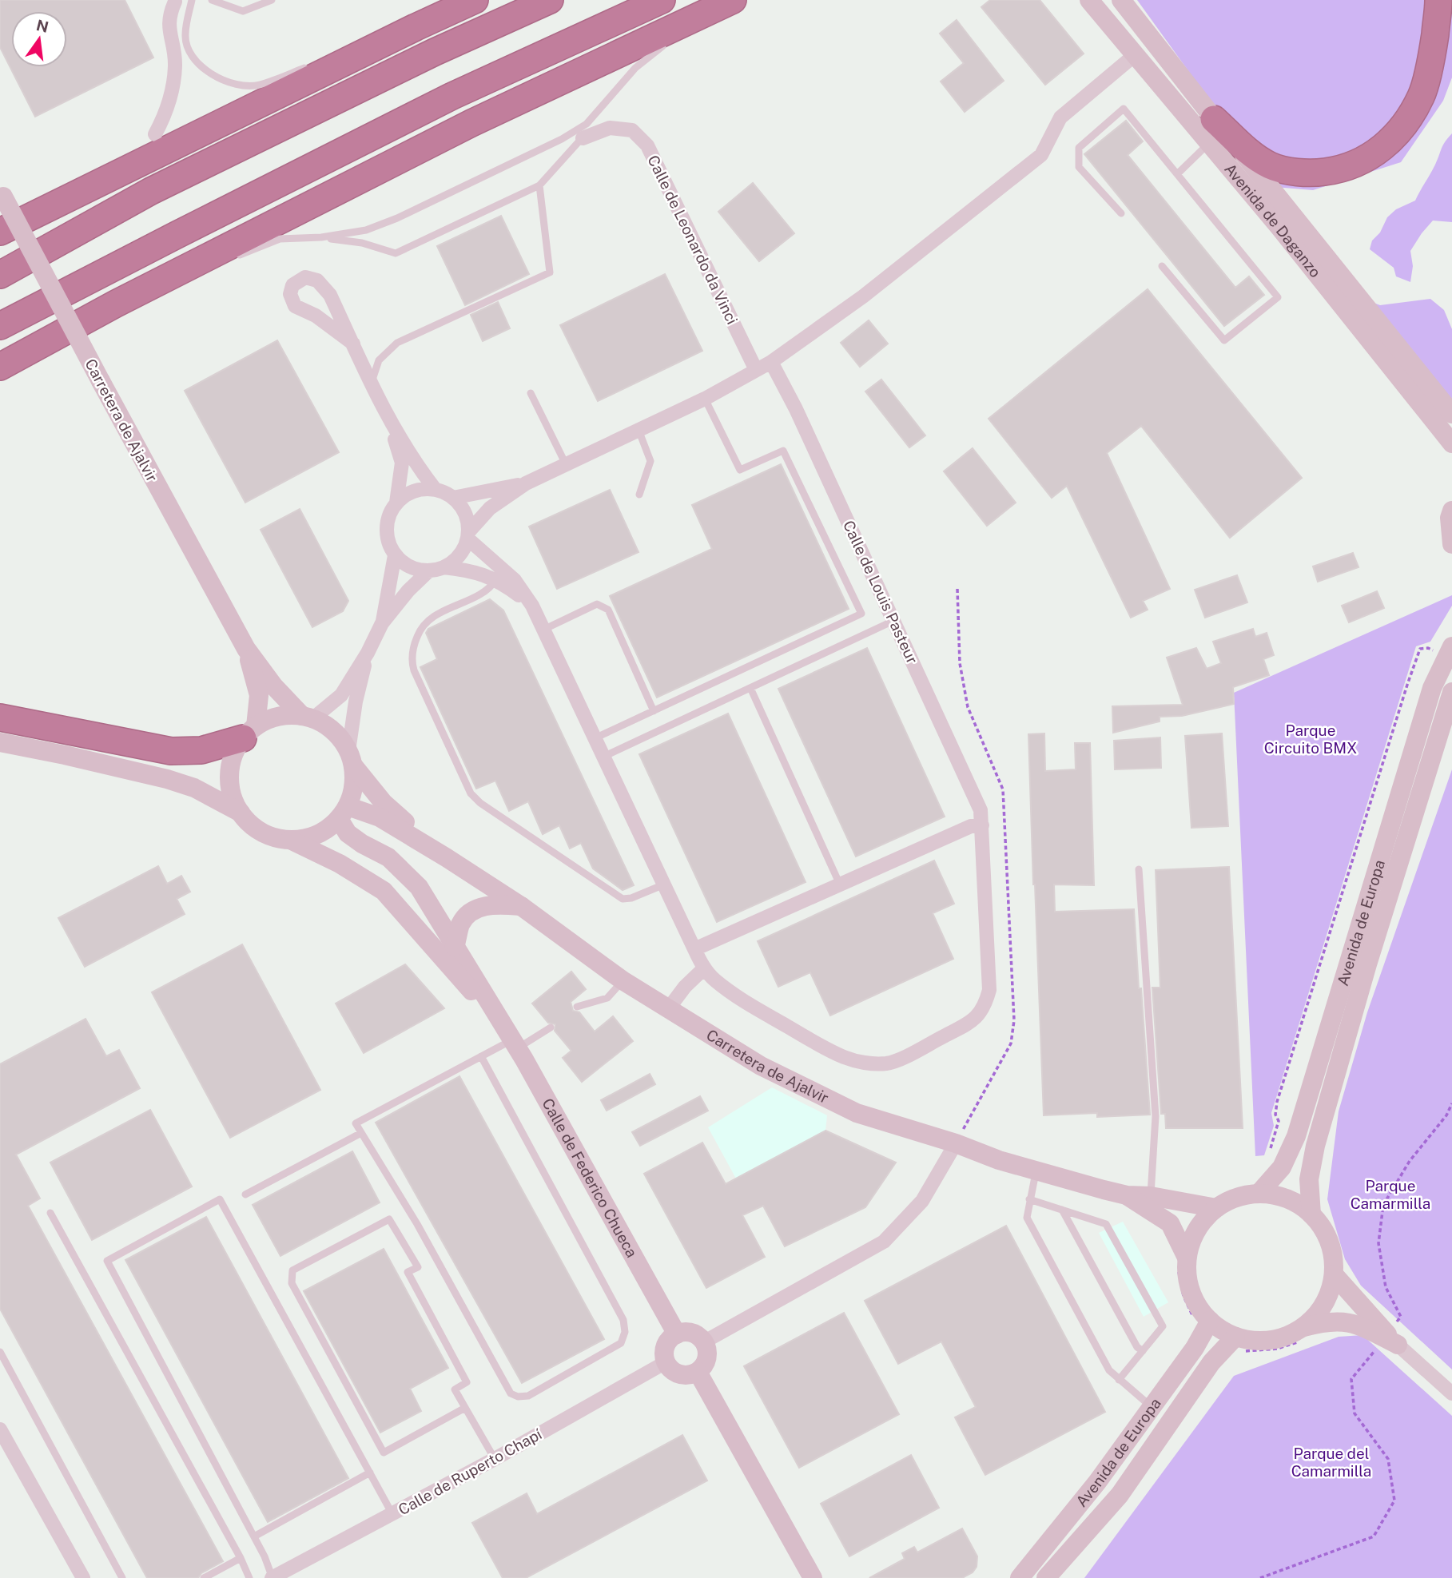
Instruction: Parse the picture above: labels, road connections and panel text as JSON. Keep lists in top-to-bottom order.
{
  "streets": {
    "street": [
      "Avenida de Daganzo",
      "Calle de Leonardo da Vinci",
      "Carretera de Ajalvir",
      "Calle de Louis Pasteur",
      "Avenida de Europa",
      "Calle de Federico Chueca",
      "Calle de Ruperto Chapí"
    ]
  },
  "crossings": [
    ["Carretera de Ajalvir", "Avenida de Europa"],
    ["Calle de Federico Chueca", "Calle de Ruperto Chapí"]
  ],
  "parks": ["Parque Circuito BMX", "Parque Camarmilla", "Parque del Camarmilla"],
  "north": "top"
}
